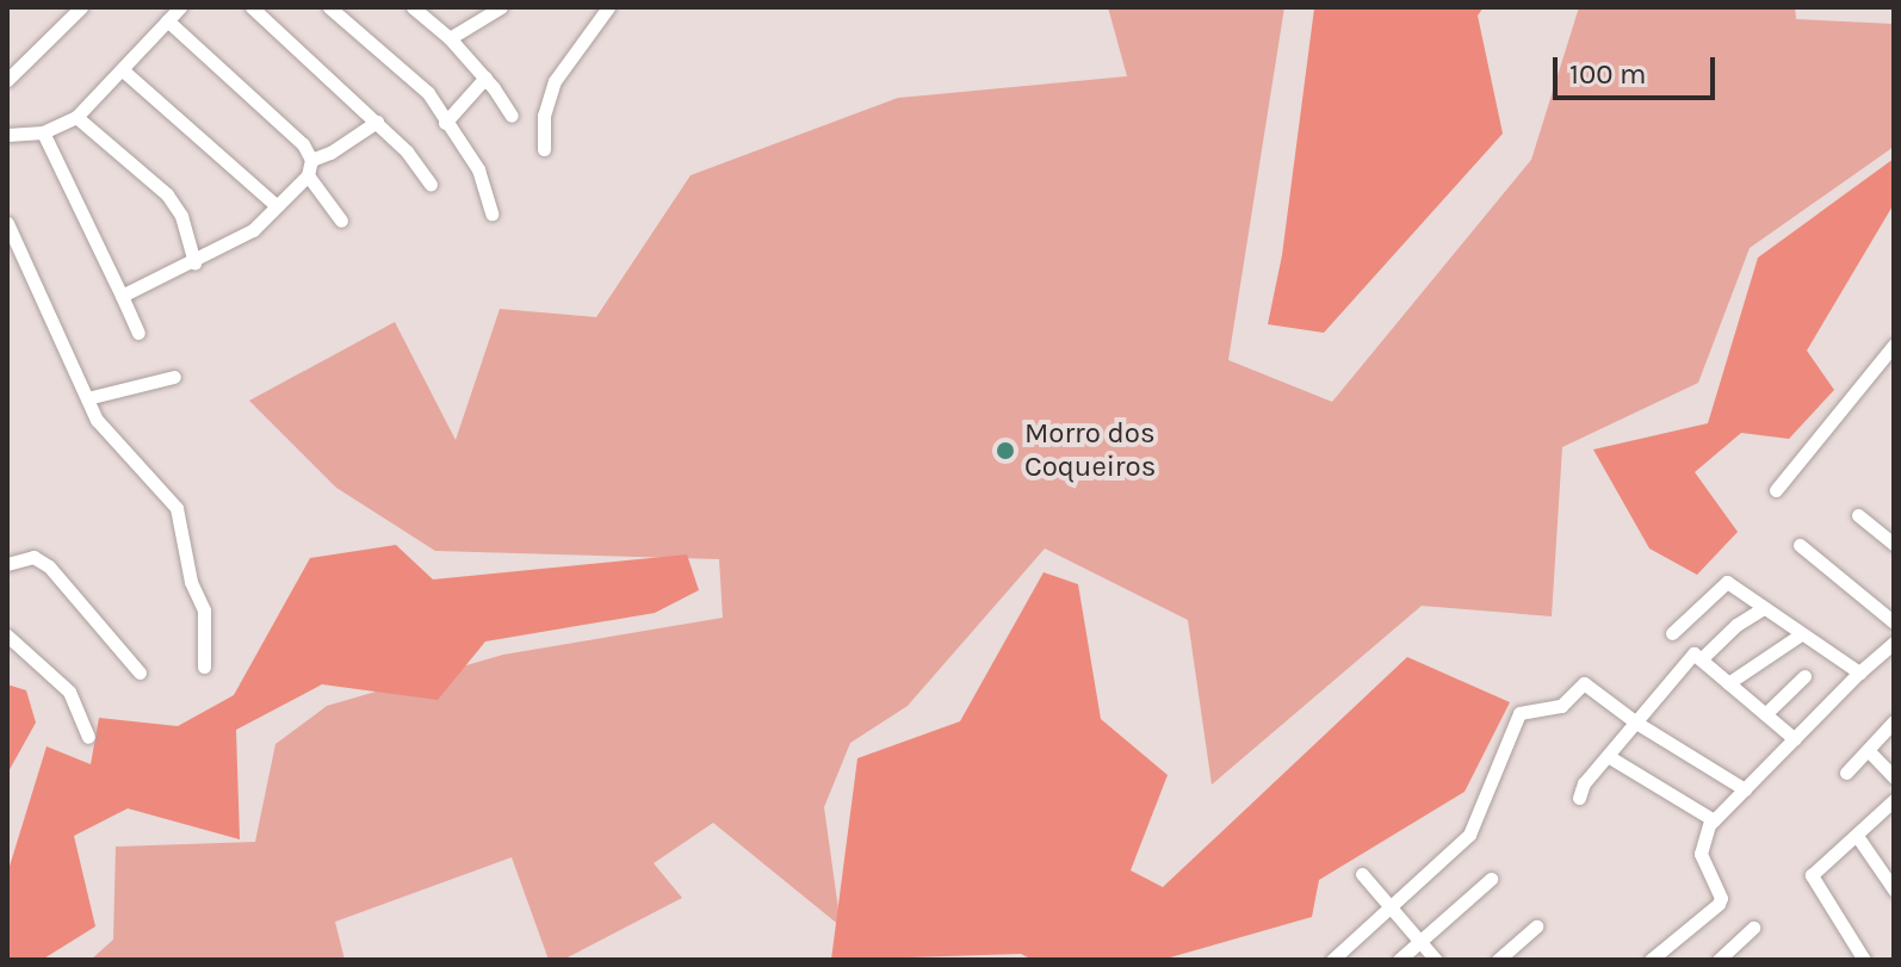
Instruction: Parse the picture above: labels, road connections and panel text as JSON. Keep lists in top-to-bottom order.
{
  "places": ["Morro dos Coqueiros"],
  "scale_bar": "100 m"
}
